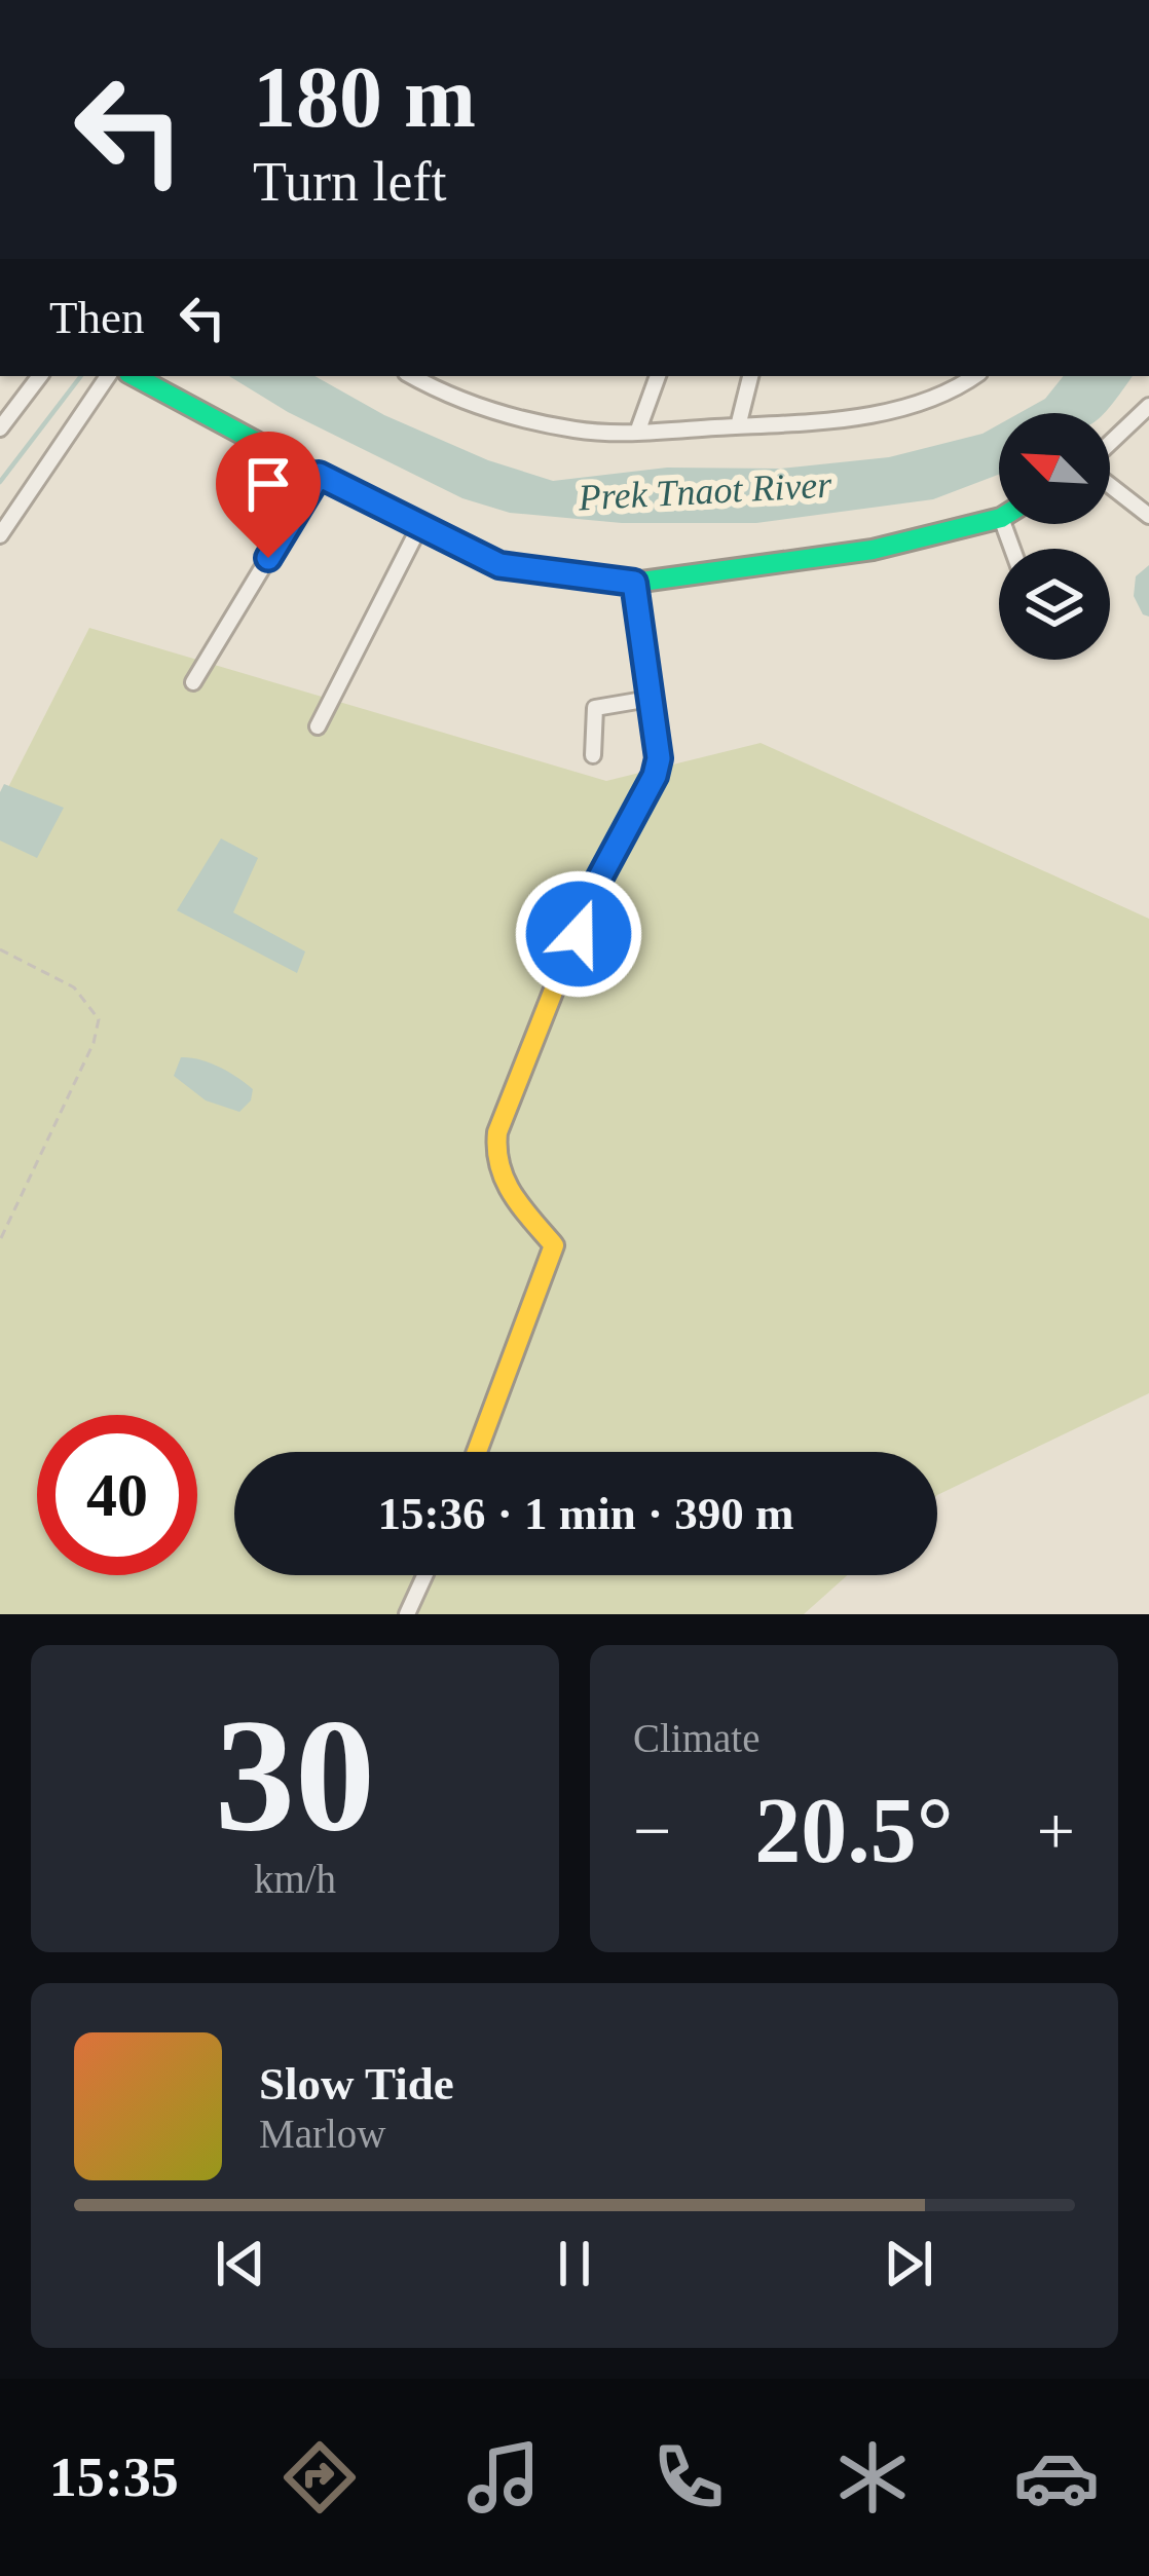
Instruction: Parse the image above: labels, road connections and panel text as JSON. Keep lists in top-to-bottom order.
{
  "water": ["Prek Tnaot River"],
  "north": "top left",
  "page": {
    "turn": ["180 m", "Turn left"],
    "then": "Then",
    "limit": "40",
    "trip": "15:36 · 1 min · 390 m",
    "tile": [
      ["30", "km/h"],
      "Climate"
    ],
    "heat": ["−", "20.5°", "+"],
    "song": ["Slow Tide", "Marlow"],
    "tabs": "15:35"
  }
}
